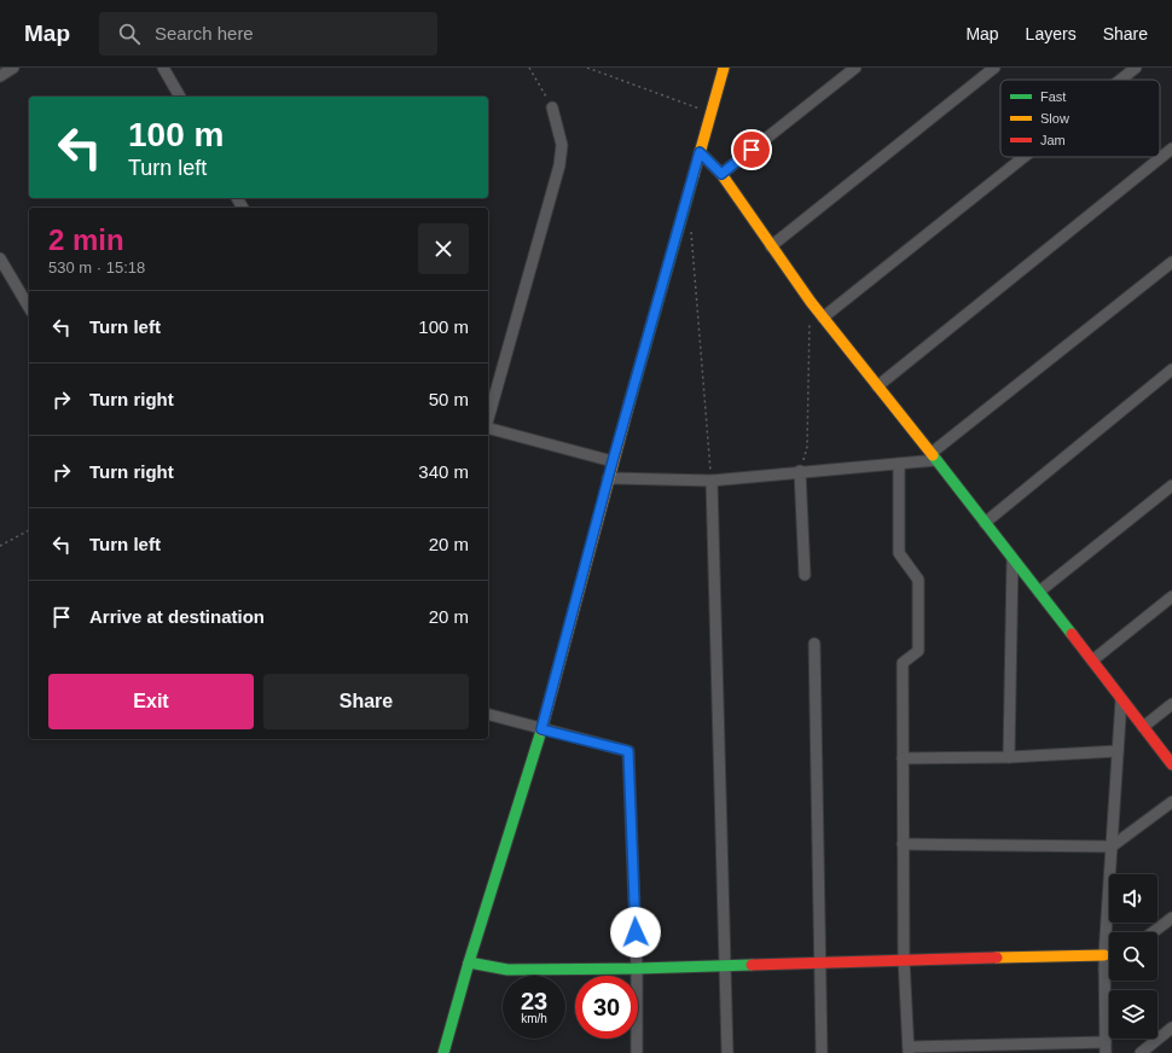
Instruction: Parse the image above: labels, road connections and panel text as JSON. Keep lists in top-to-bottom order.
{
  "legend": ["Fast", "Slow", "Jam"],
  "page": {
    "header": "Map",
    "search": "Search here",
    "nav": ["Map", "Layers", "Share"],
    "turn": ["100 m", "Turn left"],
    "heading": ["2 min", "530 m · 15:18"],
    "list": [
      {
        "name": "Turn left",
        "value": "100 m"
      },
      {
        "name": "Turn right",
        "value": "50 m"
      },
      {
        "name": "Turn right",
        "value": "340 m"
      },
      {
        "name": "Turn left",
        "value": "20 m"
      },
      {
        "name": "Arrive at destination",
        "value": "20 m"
      }
    ],
    "buttons": ["Exit", "Share"],
    "speed": "23 km/h",
    "limit": "30"
  }
}
